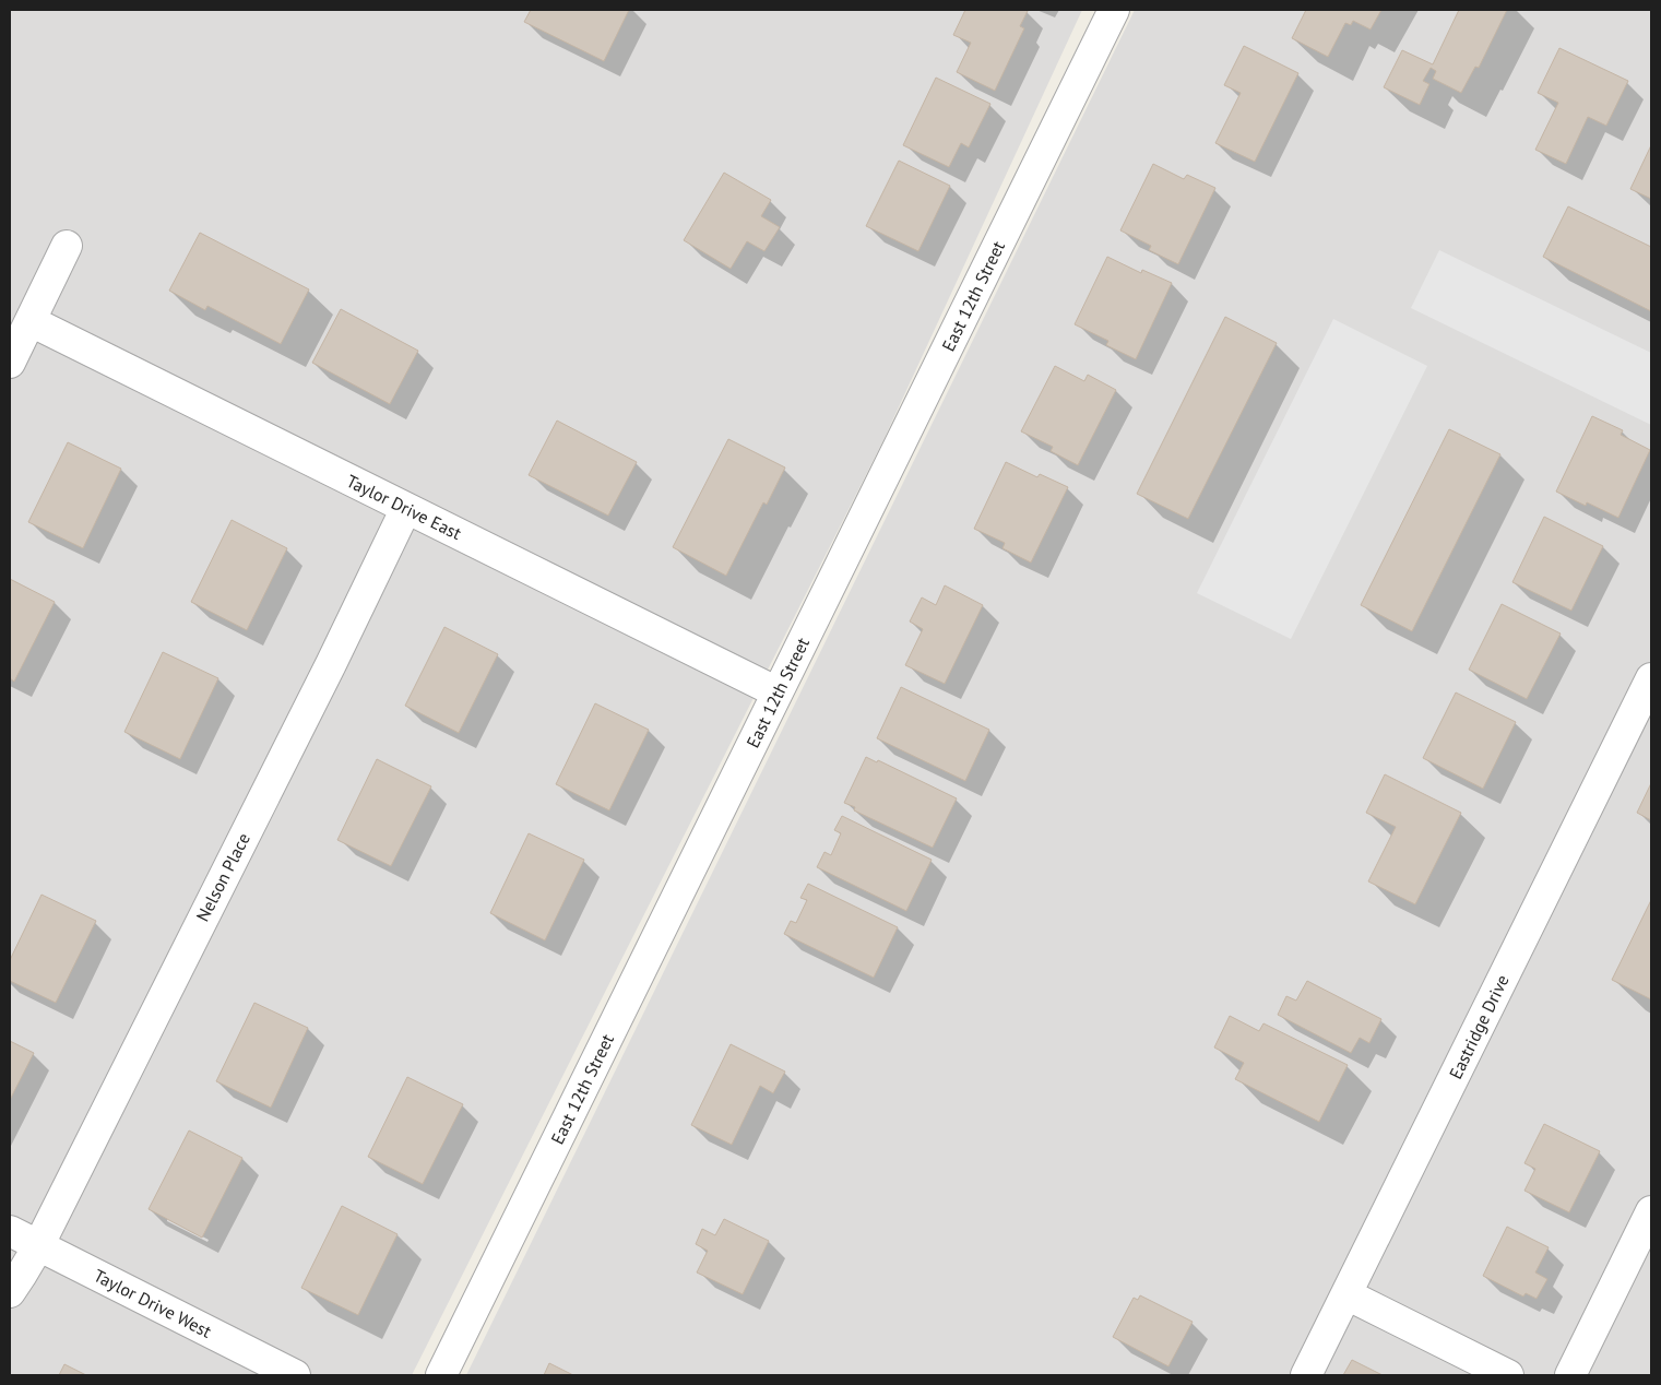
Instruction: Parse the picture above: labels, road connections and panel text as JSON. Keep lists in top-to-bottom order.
{
  "streets": {
    "street": [
      "East 12th Street",
      "Taylor Drive East",
      "Nelson Place",
      "Eastridge Drive",
      "Taylor Drive West"
    ]
  },
  "crossings": [
    ["East 12th Street", "Taylor Drive East"],
    ["Taylor Drive East", "Nelson Place"],
    ["Nelson Place", "Taylor Drive West"]
  ]
}
